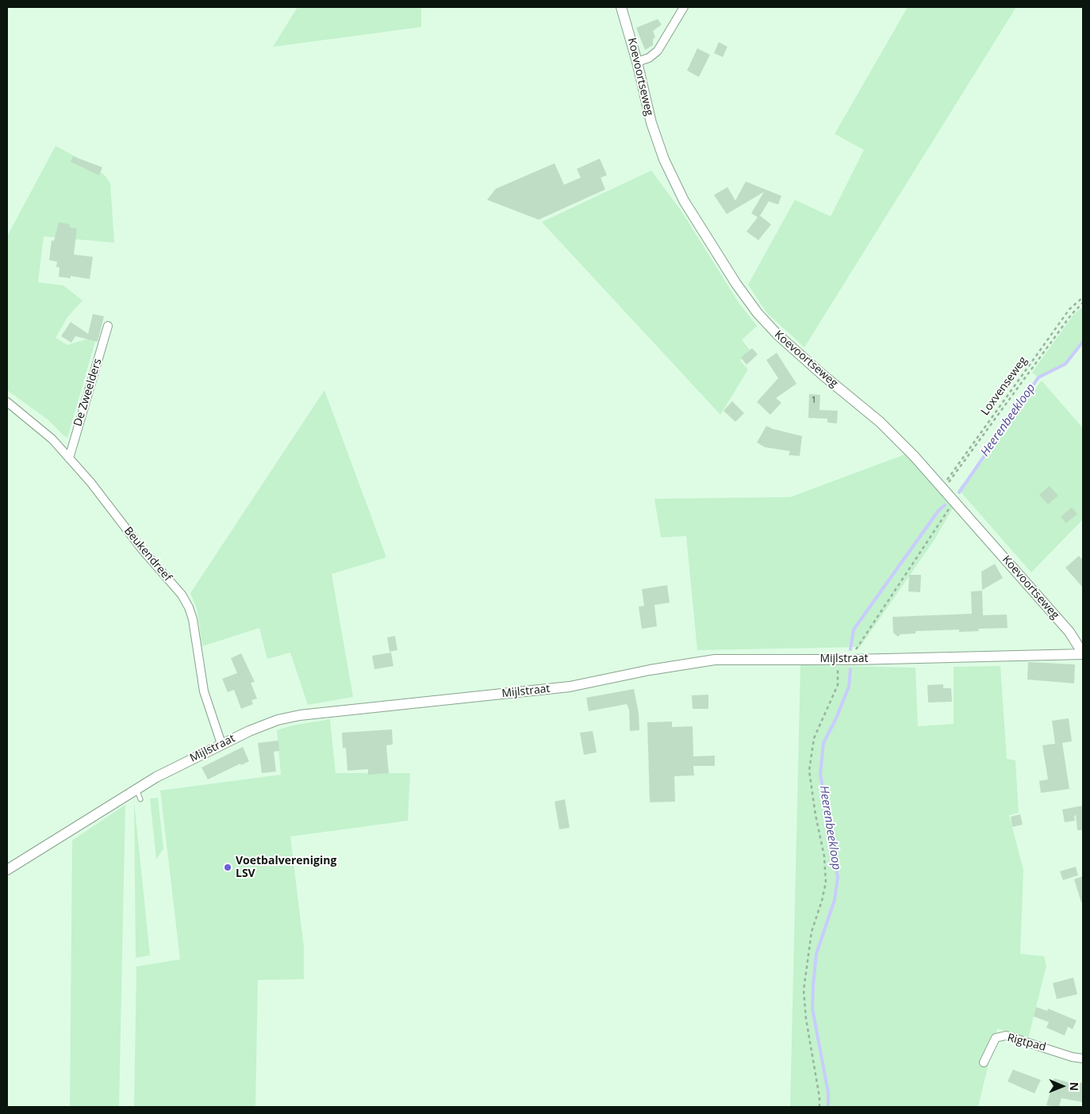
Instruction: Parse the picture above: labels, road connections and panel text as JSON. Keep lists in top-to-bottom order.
{
  "streets": {
    "street": [
      "Koevoortseweg",
      "De Zweelders",
      "Beukendreef",
      "Mijlstraat",
      "Rigtpad"
    ],
    "path": ["Loxvenseweg"]
  },
  "crossings": [
    ["Koevoortseweg", "Loxvenseweg"],
    ["Koevoortseweg", "Mijlstraat"],
    ["De Zweelders", "Beukendreef"],
    ["Beukendreef", "Mijlstraat"]
  ],
  "water": ["Heerenbeekloop"],
  "places": ["Voetbalvereniging LSV"],
  "house_numbers": ["1"],
  "north": "right"
}
